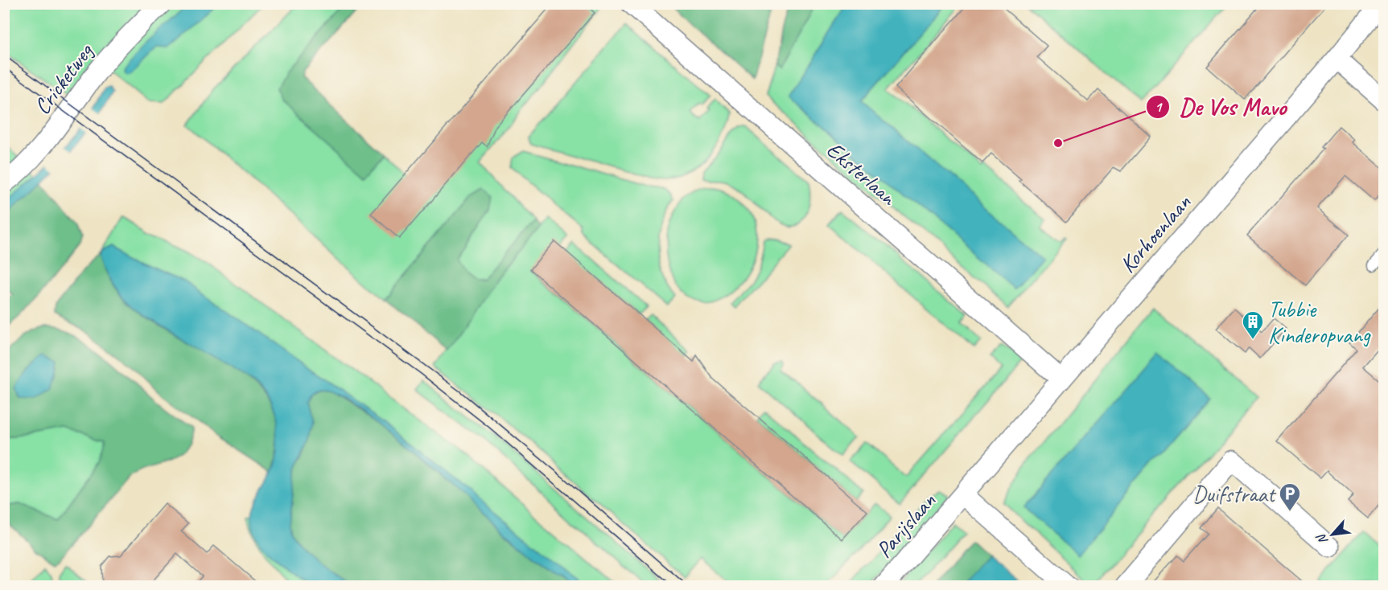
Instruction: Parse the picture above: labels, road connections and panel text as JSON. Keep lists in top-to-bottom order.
{
  "streets": {
    "street": [
      "Cricketweg",
      "Eksterlaan",
      "Korhoenlaan",
      "Parijslaan"
    ]
  },
  "crossings": [
    ["Eksterlaan", "Korhoenlaan"],
    ["Korhoenlaan", "Parijslaan"]
  ],
  "places": {
    "other": ["De Vos Mavo"],
    "building": ["Tubbie Kinderopvang"],
    "parking": ["Duifstraat"]
  },
  "north": "bottom left"
}
